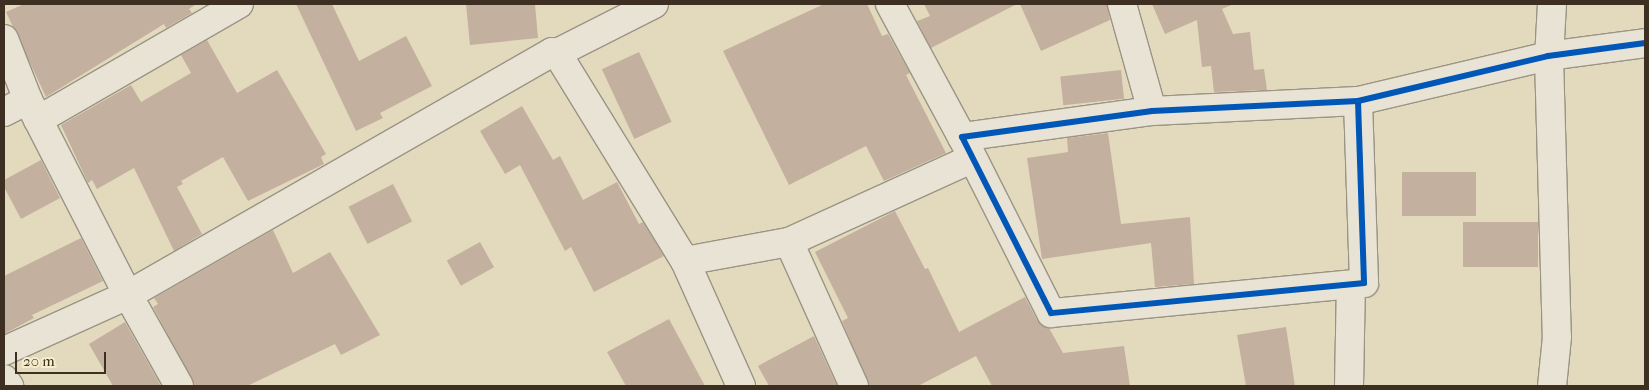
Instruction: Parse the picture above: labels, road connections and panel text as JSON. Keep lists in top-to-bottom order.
{
  "scale_bar": "20 m"
}
